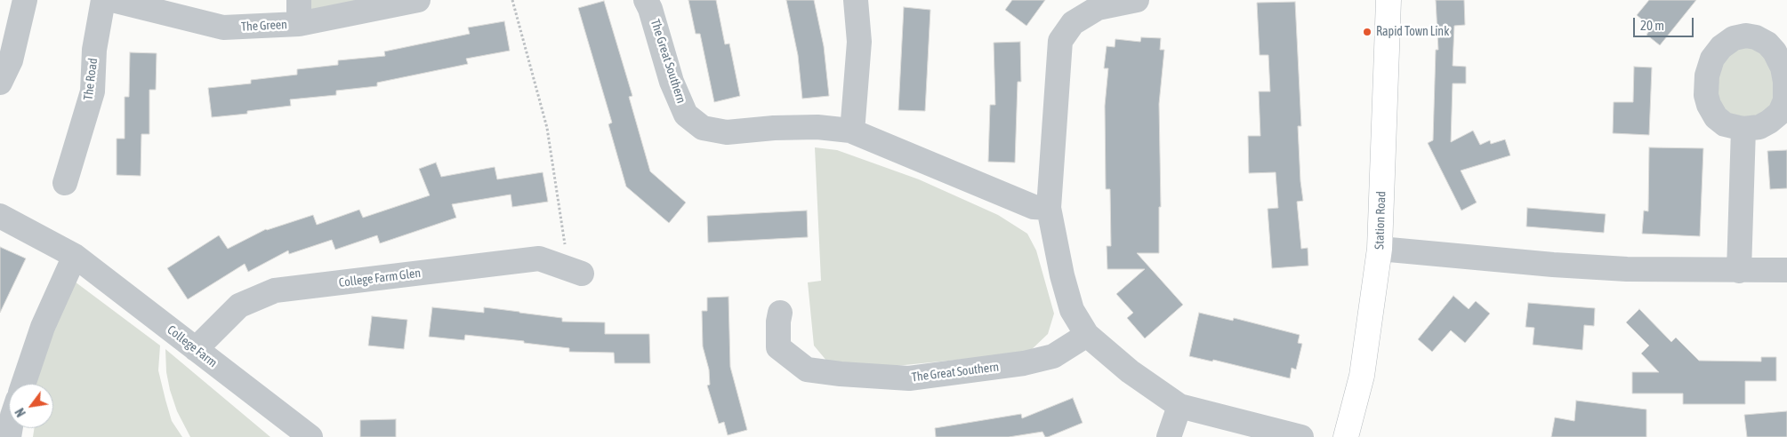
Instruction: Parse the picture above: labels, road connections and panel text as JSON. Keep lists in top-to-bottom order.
{
  "streets": {
    "main road": ["Station Road"],
    "street": [
      "The Green",
      "The Great Southern",
      "The Road",
      "College Farm Glen",
      "College Farm"
    ]
  },
  "crossings": [
    ["College Farm Glen", "College Farm"]
  ],
  "places": ["Rapid Town Link"],
  "scale_bar": "20 m",
  "north": "bottom left"
}
